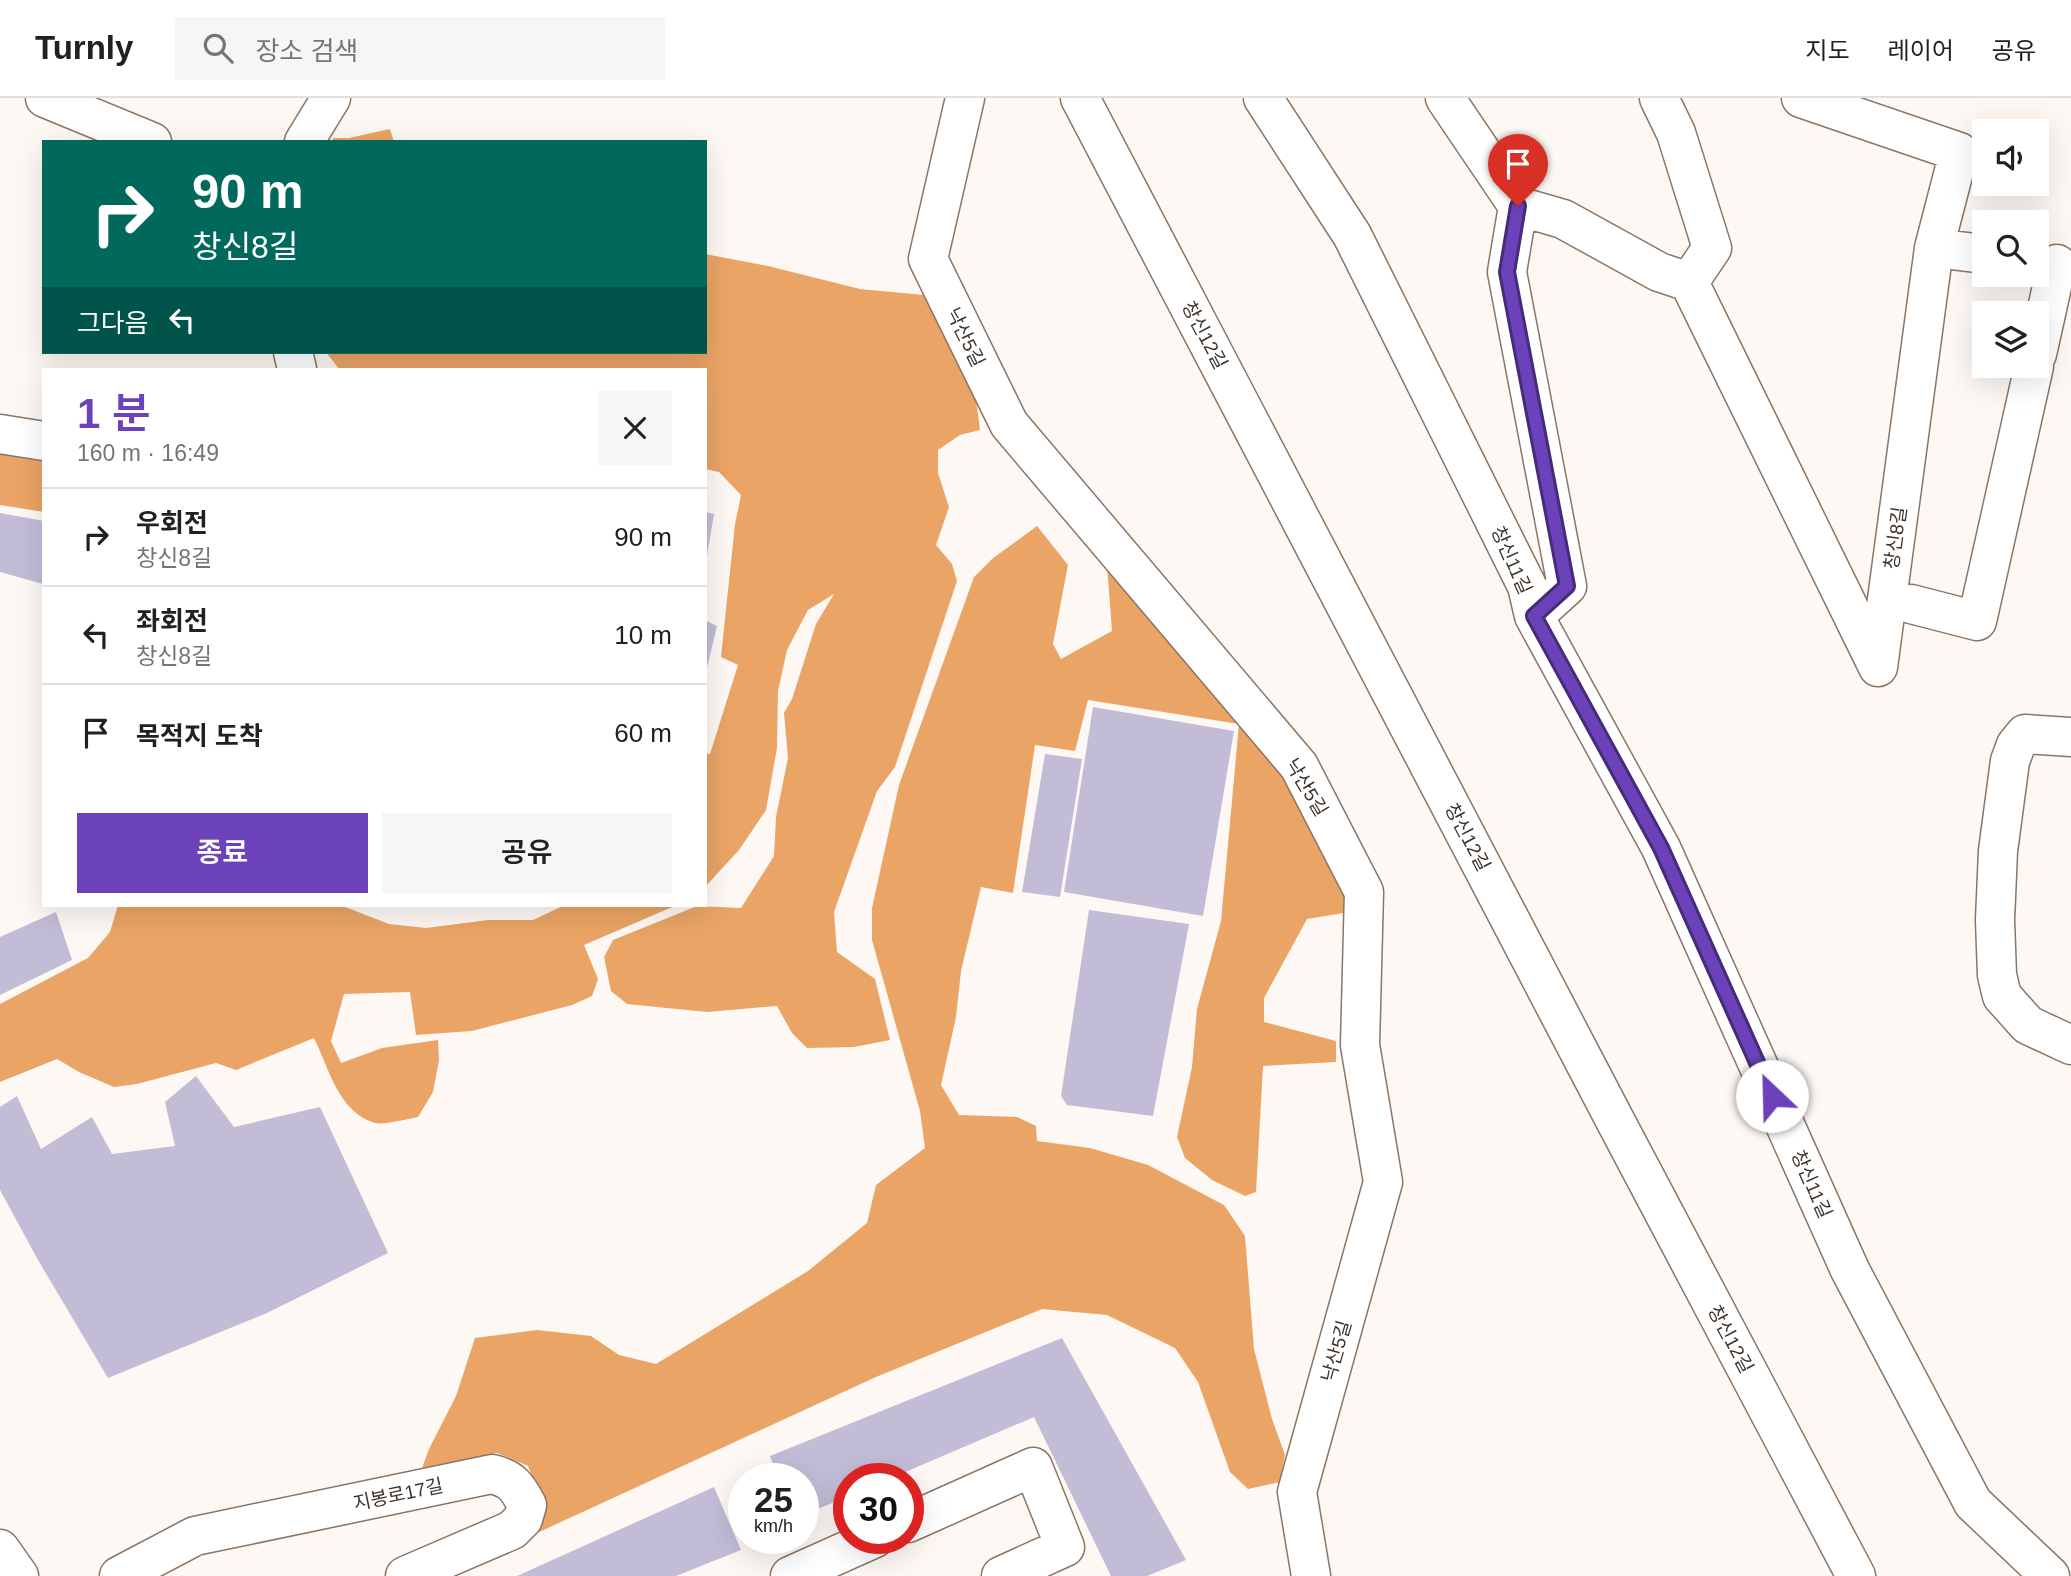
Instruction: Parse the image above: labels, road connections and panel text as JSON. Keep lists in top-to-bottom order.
{
  "streets": {
    "street": [
      "창신12길",
      "낙산5길",
      "창신8길",
      "창신11길",
      "지봉로17길"
    ]
  },
  "page": {
    "header": "Turnly",
    "search": "장소 검색",
    "nav": ["지도", "레이어", "공유"],
    "turn": ["90 m", "창신8길"],
    "then": "그다음",
    "heading": ["1 분", "160 m · 16:49"],
    "list": [
      {
        "name": "우회전",
        "note": "창신8길",
        "value": "90 m"
      },
      {
        "name": "좌회전",
        "note": "창신8길",
        "value": "10 m"
      },
      {
        "name": "목적지 도착",
        "value": "60 m"
      }
    ],
    "buttons": ["종료", "공유"],
    "speed": "25 km/h",
    "limit": "30"
  }
}
